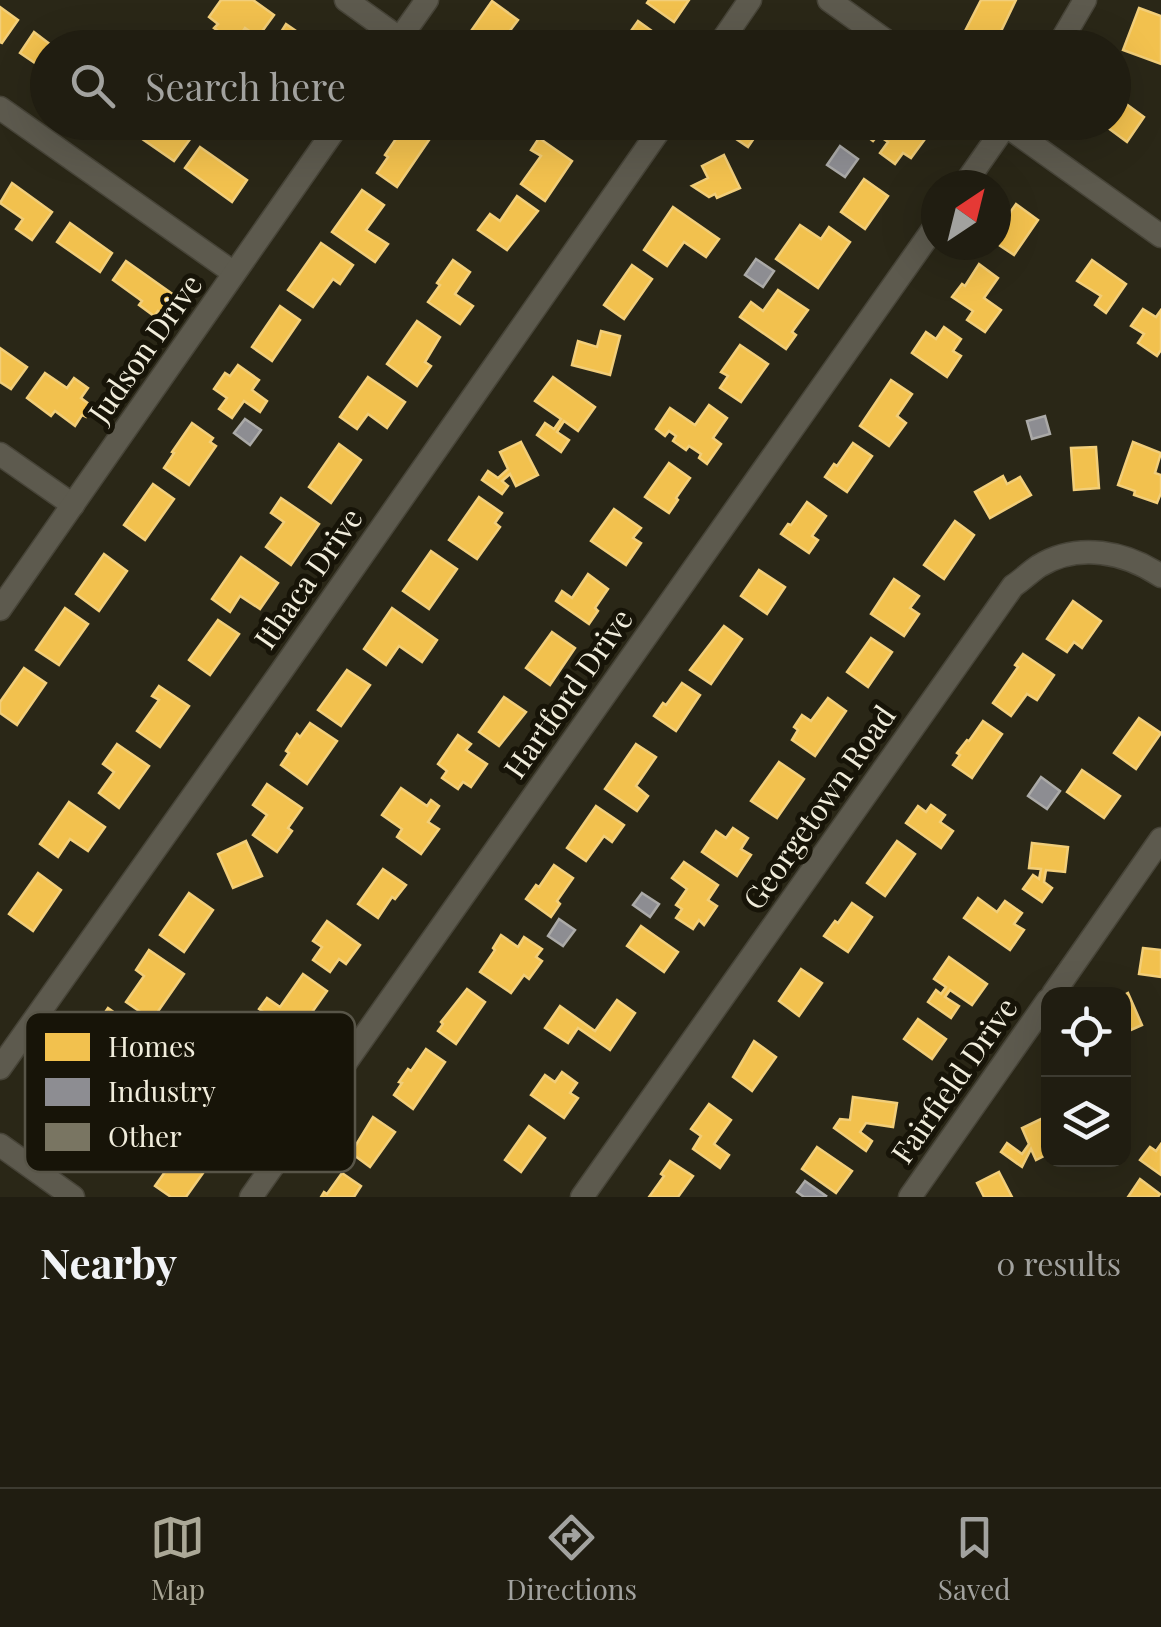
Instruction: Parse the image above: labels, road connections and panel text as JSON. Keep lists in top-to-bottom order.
{
  "streets": {
    "street": [
      "Judson Drive",
      "Ithaca Drive",
      "Hartford Drive",
      "Georgetown Road",
      "Fairfield Drive"
    ]
  },
  "legend": ["Homes", "Industry", "Other"],
  "north": "top right",
  "page": {
    "search": "Search here",
    "heading": ["Nearby", "0 results"],
    "nav": ["Map", "Directions", "Saved"]
  }
}
